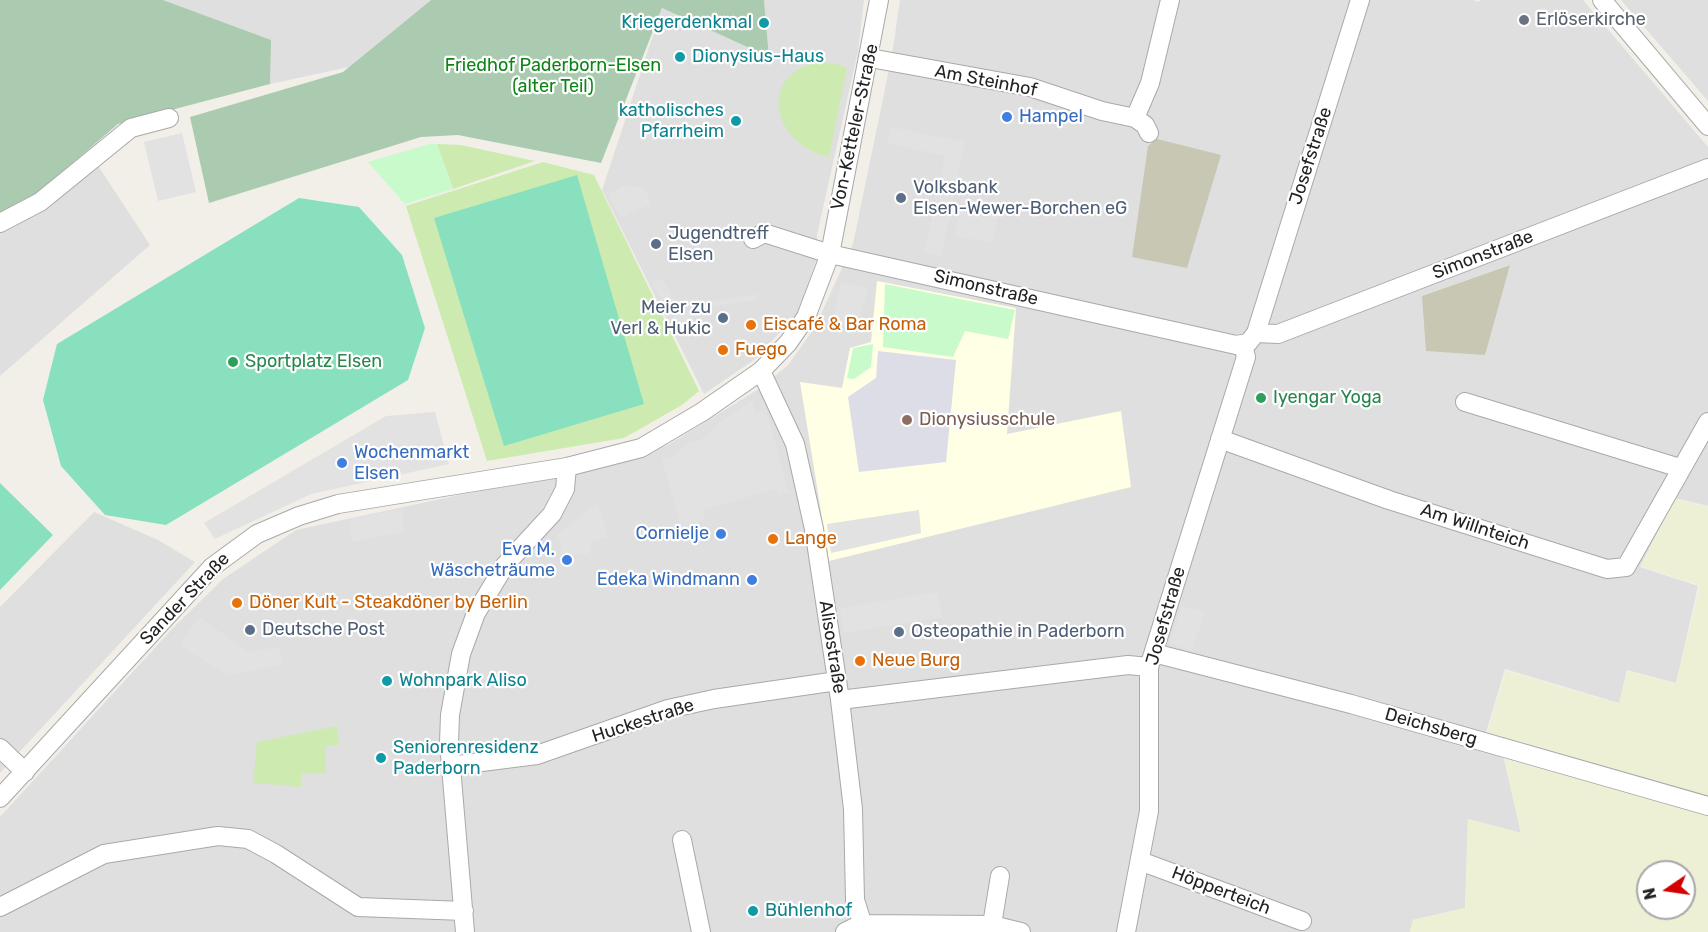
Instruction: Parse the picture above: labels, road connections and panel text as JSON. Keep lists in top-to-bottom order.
{
  "streets": {
    "street": [
      "Am Steinhof",
      "Von-Ketteler-Straße",
      "Josefstraße",
      "Simonstraße",
      "Am Willnteich",
      "Sander Straße",
      "Alisostraße",
      "Huckestraße",
      "Deichsberg",
      "Höpperteich"
    ]
  },
  "crossings": [
    ["Am Steinhof", "Von-Ketteler-Straße"],
    ["Von-Ketteler-Straße", "Simonstraße"],
    ["Von-Ketteler-Straße", "Sander Straße"],
    ["Von-Ketteler-Straße", "Alisostraße"],
    ["Josefstraße", "Simonstraße"],
    ["Josefstraße", "Am Willnteich"],
    ["Josefstraße", "Deichsberg"],
    ["Josefstraße", "Höpperteich"],
    ["Alisostraße", "Huckestraße"]
  ],
  "parks": ["Friedhof Paderborn-Elsen (alter Teil)"],
  "places": [
    "Erlöserkirche",
    "Kriegerdenkmal",
    "Dionysius-Haus",
    "Hampel",
    "katholisches Pfarrheim",
    "Volksbank Elsen-Wewer-Borchen eG",
    "Jugendtreff Elsen",
    "Meier zu Verl & Hukic",
    "Eiscafé & Bar Roma",
    "Fuego",
    "Sportplatz Elsen",
    "Iyengar Yoga",
    "Dionysiusschule",
    "Wochenmarkt Elsen",
    "Cornielje",
    "Lange",
    "Eva M. Wäscheträume",
    "Edeka Windmann",
    "Döner Kult - Steakdöner by Berlin",
    "Deutsche Post",
    "Osteopathie in Paderborn",
    "Neue Burg",
    "Wohnpark Aliso",
    "Seniorenresidenz Paderborn",
    "Bühlenhof"
  ],
  "north": "left"
}
